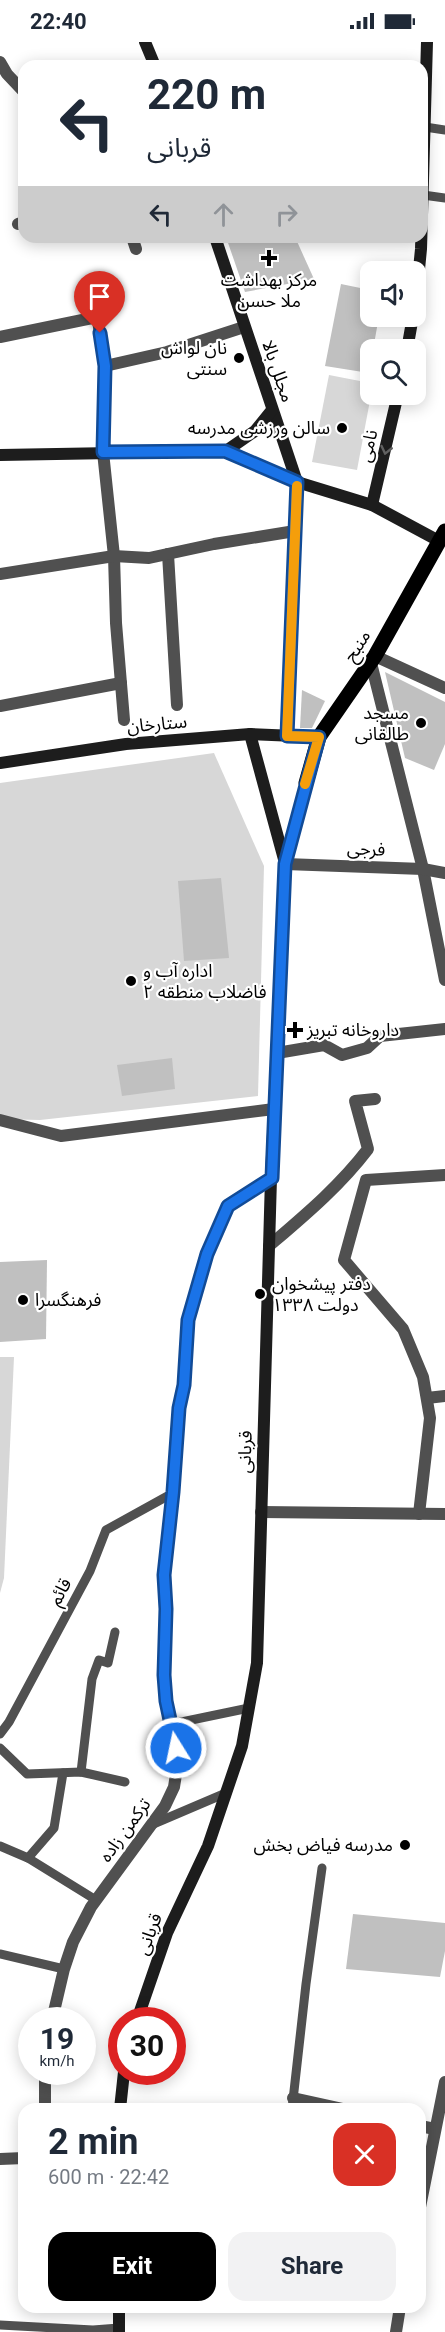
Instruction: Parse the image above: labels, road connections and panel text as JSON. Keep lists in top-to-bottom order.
{
  "streets": {
    "main road": [
      "مجلل بالا",
      "نامی",
      "منبح",
      "ستارخان",
      "قربانی"
    ],
    "street": ["فرجی", "ترکمن زاده"],
    "lane": ["قائم"]
  },
  "crossings": [
    ["منبح", "ستارخان"],
    ["فرجی", "قربانی"],
    ["قربانی", "ترکمن زاده"],
    ["قائم", "ترکمن زاده"]
  ],
  "one_way": ["نامی"],
  "places": {
    "health": ["مرکز بهداشت ملا حسن", "داروخانه تبریز"],
    "other": [
      "نان لواش سنتی",
      "سالن ورزشی مدرسه",
      "مسجد طالقانی",
      "اداره آب و فاضلاب منطقه ۲",
      "دفتر پیشخوان دولت ۱۳۳۸",
      "فرهنگسرا",
      "مدرسه فیاض بخش"
    ]
  },
  "page": {
    "status": "22:40",
    "turn": ["220 m", "قربانی"],
    "speed": "19 km/h",
    "limit": "30",
    "heading": ["2 min", "600 m · 22:42"],
    "buttons": ["Exit", "Share"]
  }
}
